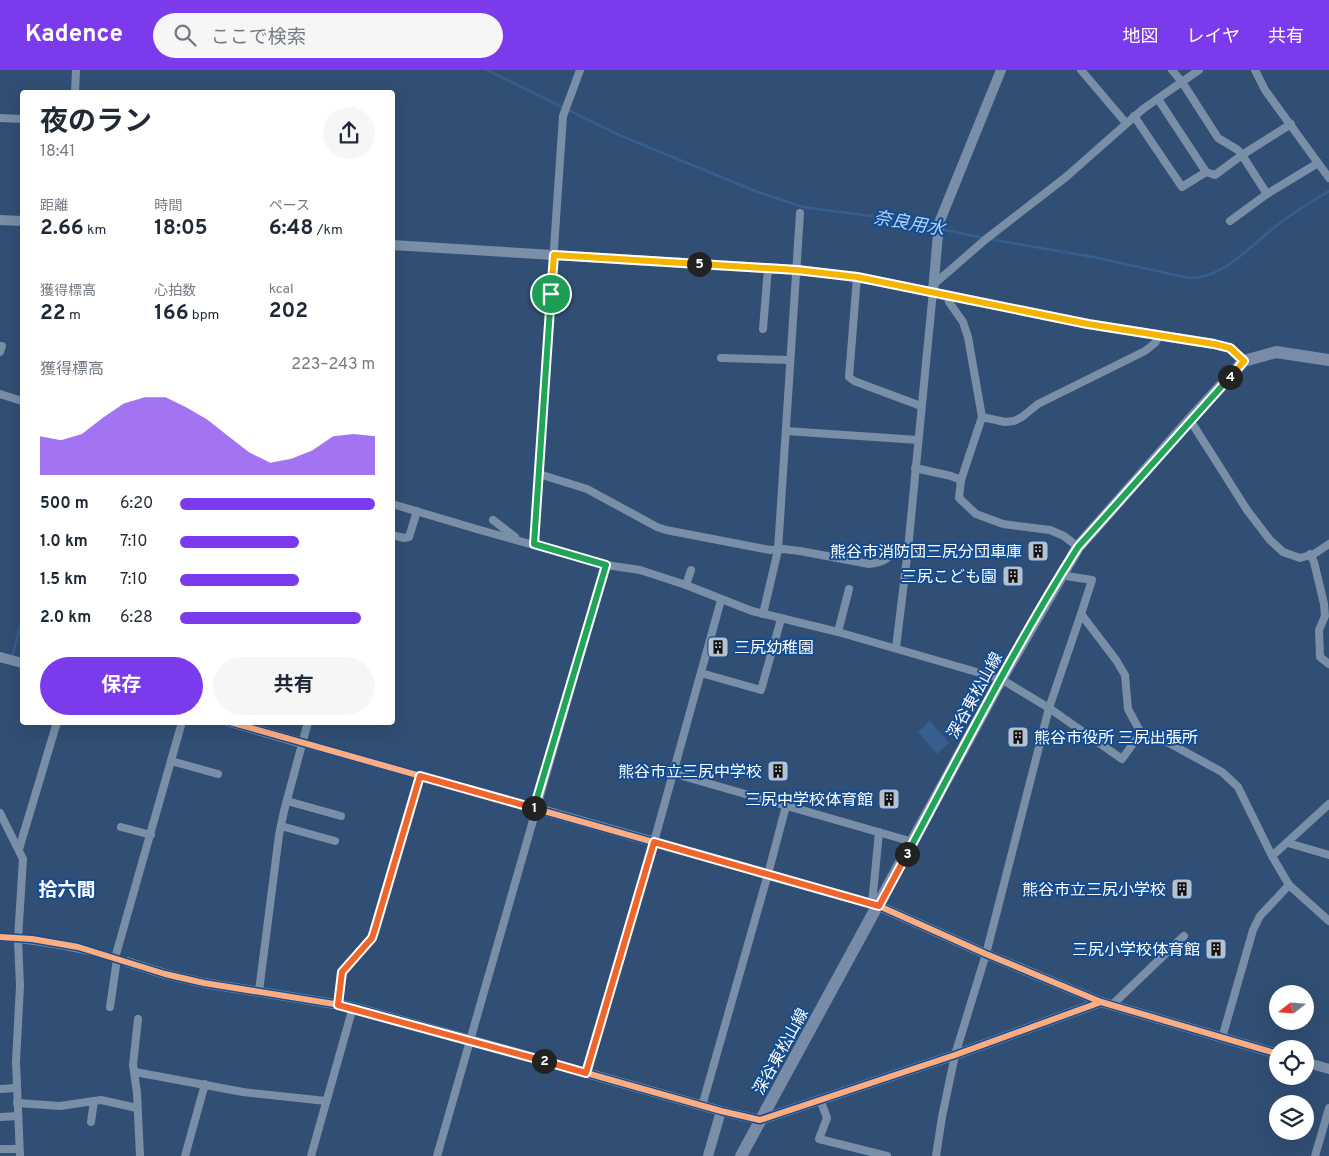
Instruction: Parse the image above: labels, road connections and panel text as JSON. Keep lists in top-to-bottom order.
{
  "streets": {
    "main road": ["深谷東松山線"]
  },
  "districts": ["拾六間"],
  "water": ["奈良用水"],
  "places": {
    "building": [
      "熊谷市消防団三尻分団車庫",
      "三尻こども園",
      "三尻幼稚園",
      "熊谷市役所 三尻出張所",
      "熊谷市立三尻中学校",
      "三尻中学校体育館",
      "熊谷市立三尻小学校",
      "三尻小学校体育館"
    ]
  },
  "north": "left",
  "page": {
    "header": "Kadence",
    "search": "ここで検索",
    "nav": ["地図", "レイヤ", "共有"],
    "heading": ["夜のラン", "18:41"],
    "stats": [
      ["距離", "2.66 km"],
      ["時間", "18:05"],
      ["ペース", "6:48 /km"],
      ["獲得標高", "22 m"],
      ["心拍数", "166 bpm"],
      ["kcal", "202"]
    ],
    "pins": [
      "5",
      "4",
      "1",
      "3",
      "2"
    ],
    "chart": ["獲得標高", "223–243 m"],
    "list": [
      {
        "name": "500 m",
        "note": "6:20"
      },
      {
        "name": "1.0 km",
        "note": "7:10"
      },
      {
        "name": "1.5 km",
        "note": "7:10"
      },
      {
        "name": "2.0 km",
        "note": "6:28"
      }
    ],
    "buttons": ["保存", "共有"]
  }
}
